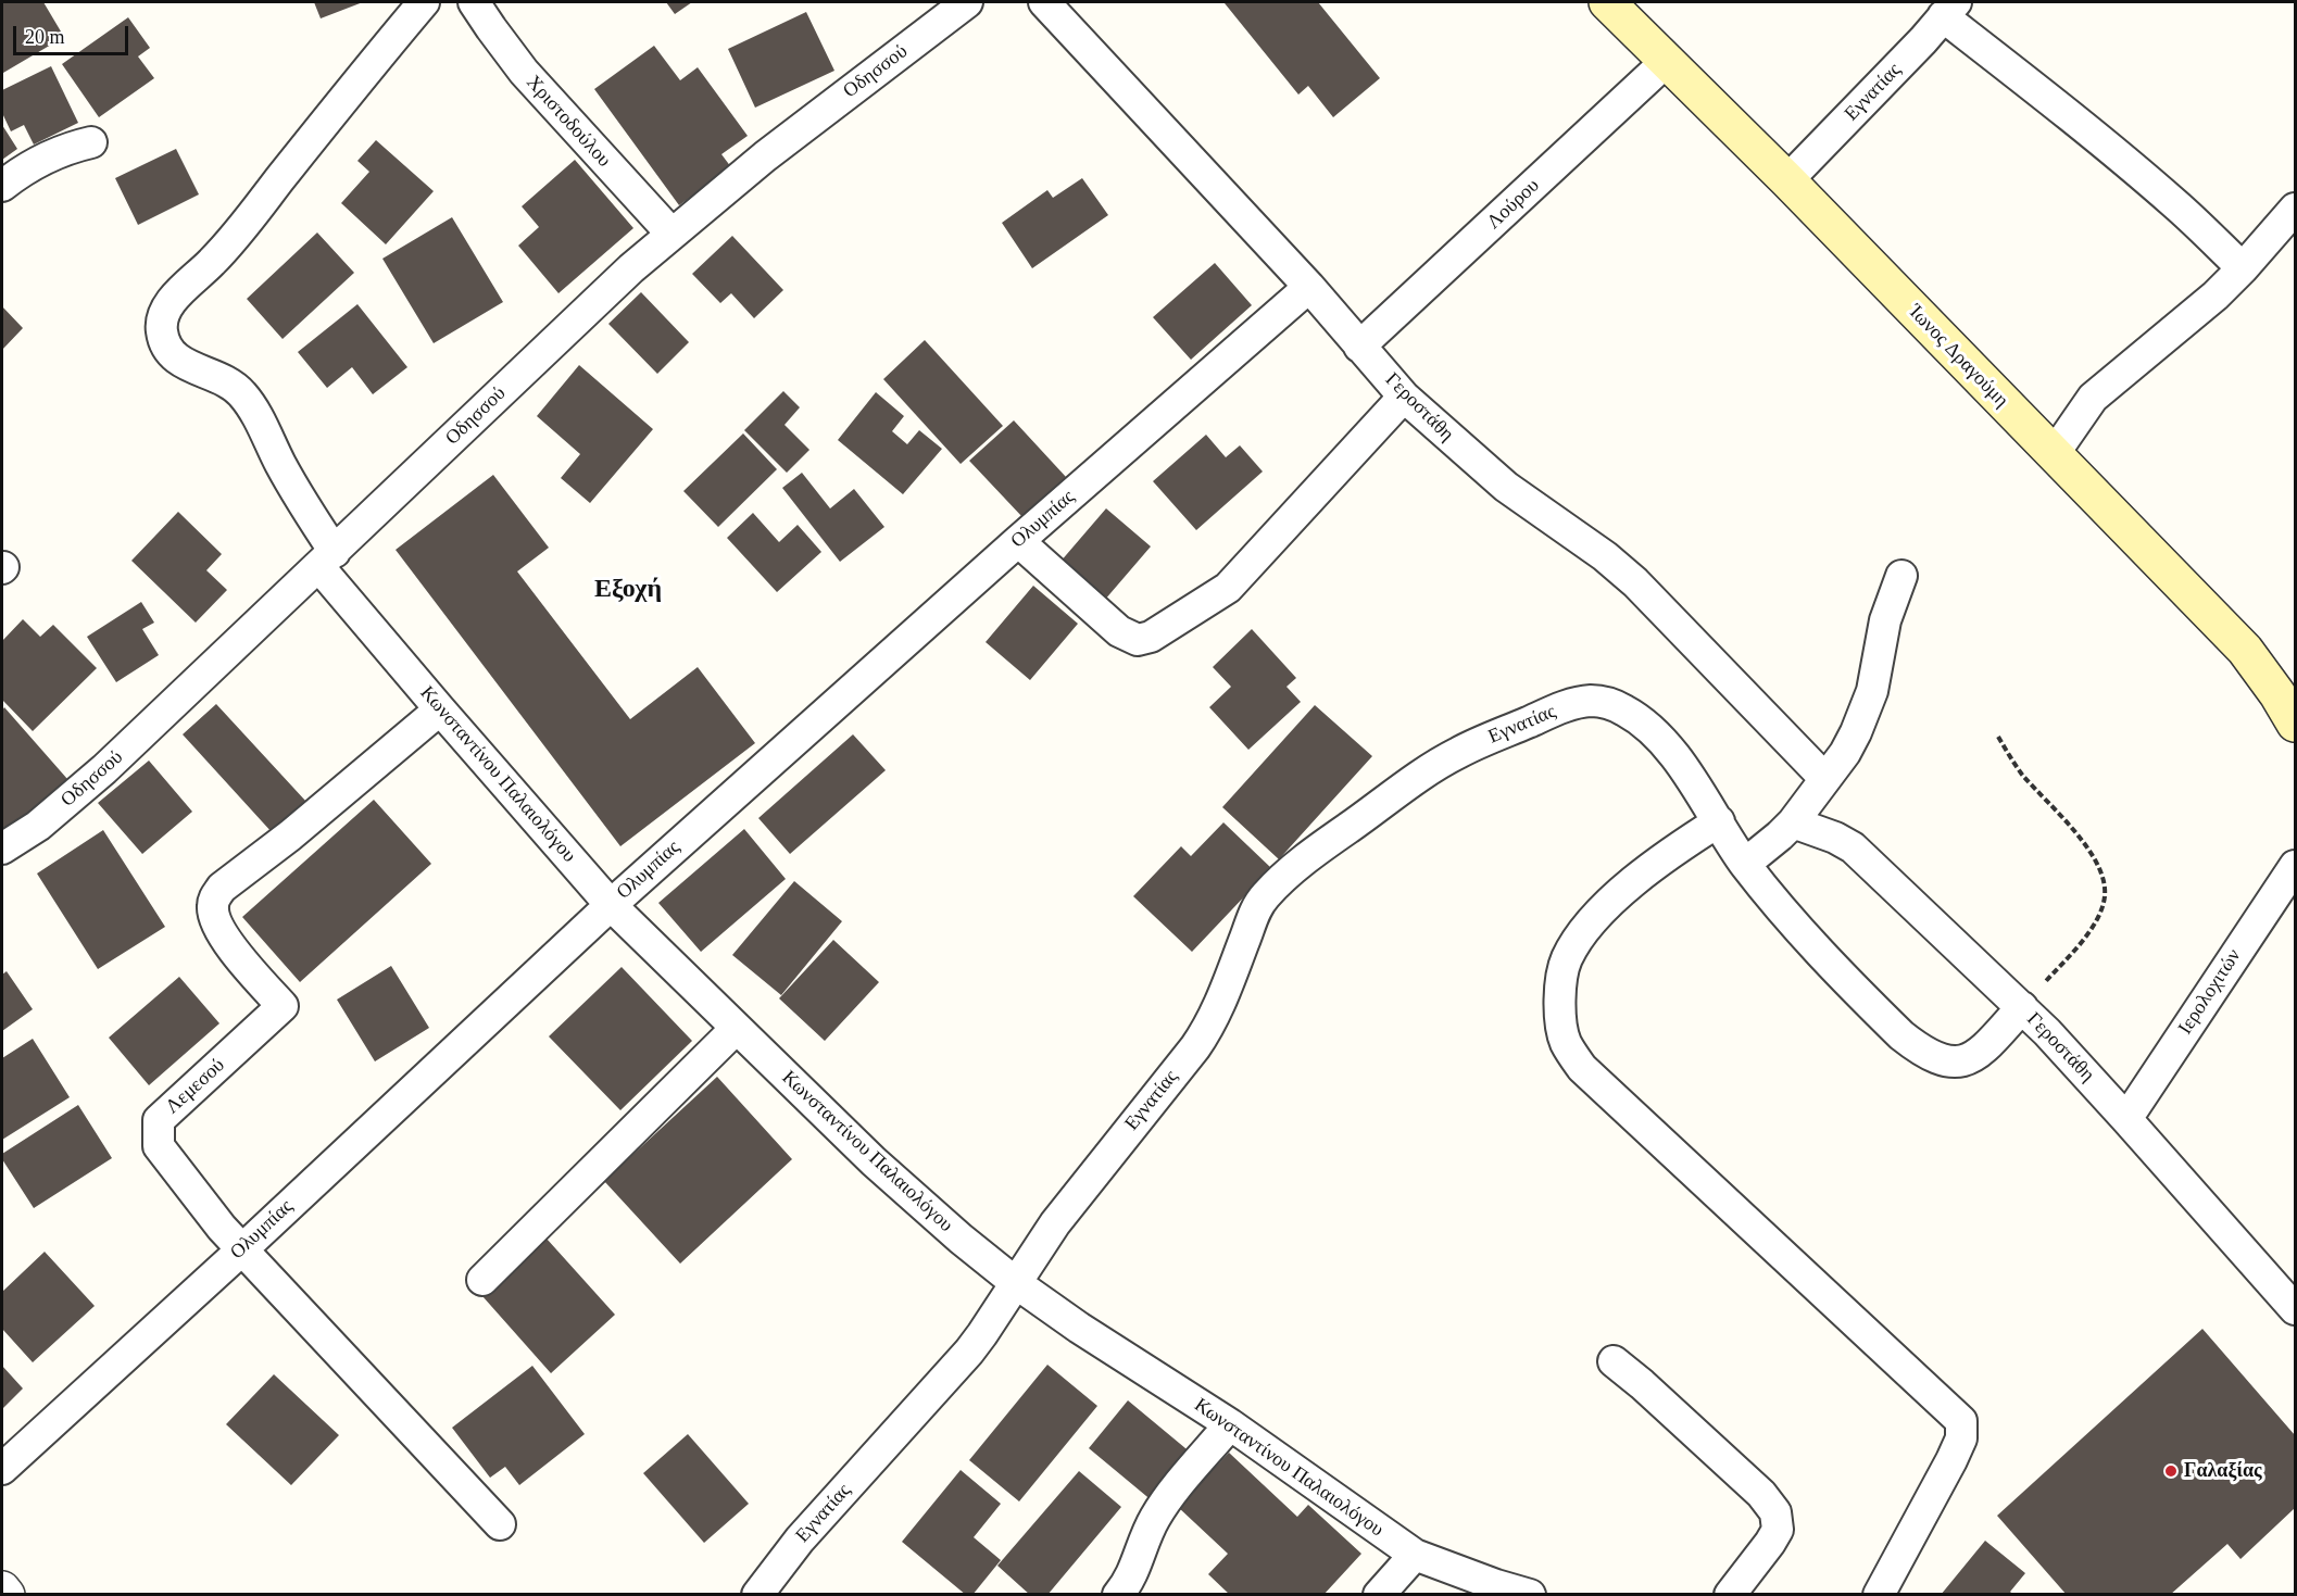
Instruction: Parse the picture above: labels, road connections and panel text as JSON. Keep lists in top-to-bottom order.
{
  "streets": {
    "main road": ["Ίωνος Δραγούμη"],
    "street": [
      "Οδησσού",
      "Εγνατίας",
      "Χριστοδούλου",
      "Λούρου",
      "Γεροστάθη",
      "Ολυμπίας",
      "Κωνσταντίνου Παλαιολόγου",
      "Ιερολοχιτών",
      "Λεμεσού"
    ]
  },
  "crossings": [
    ["Οδησσού", "Χριστοδούλου"],
    ["Οδησσού", "Κωνσταντίνου Παλαιολόγου"],
    ["Εγνατίας", "Ίωνος Δραγούμη"],
    ["Εγνατίας", "Κωνσταντίνου Παλαιολόγου"],
    ["Λούρου", "Ίωνος Δραγούμη"],
    ["Λούρου", "Γεροστάθη"],
    ["Γεροστάθη", "Ολυμπίας"],
    ["Γεροστάθη", "Ιερολοχιτών"],
    ["Ολυμπίας", "Κωνσταντίνου Παλαιολόγου"],
    ["Ολυμπίας", "Λεμεσού"],
    ["Κωνσταντίνου Παλαιολόγου", "Λεμεσού"]
  ],
  "districts": ["Εξοχή"],
  "places": ["Γαλαξίας"],
  "scale_bar": "20 m"
}
